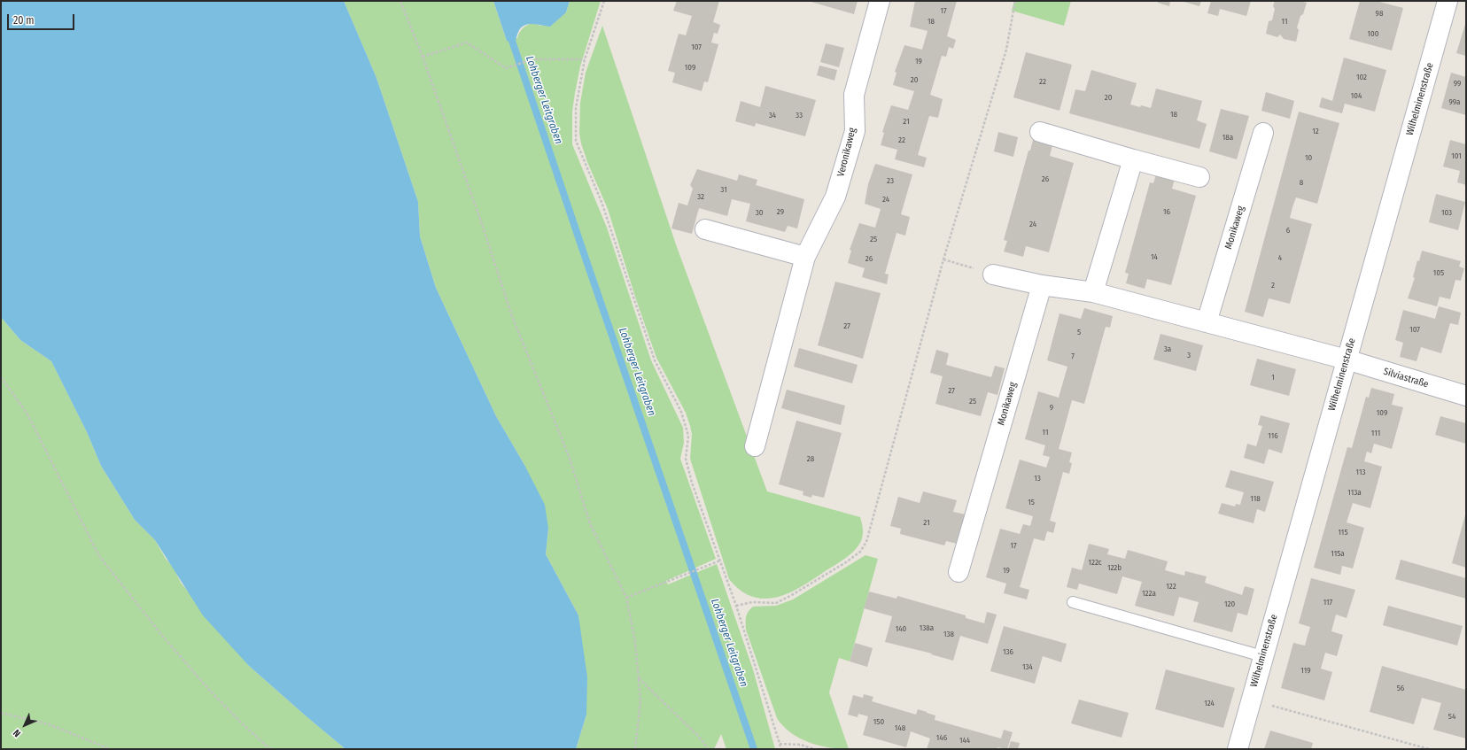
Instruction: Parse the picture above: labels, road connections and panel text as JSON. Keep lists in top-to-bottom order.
{
  "streets": {
    "street": [
      "Wilhelminenstraße",
      "Veronikaweg",
      "Monikaweg",
      "Silviastraße"
    ]
  },
  "crossings": [
    ["Wilhelminenstraße", "Silviastraße"]
  ],
  "water": ["Lohberger Leitgraben"],
  "house_numbers": [
    "17",
    "98",
    "18",
    "11",
    "100",
    "107",
    "19",
    "109",
    "102",
    "20",
    "22",
    "99",
    "104",
    "20",
    "99a",
    "18",
    "34",
    "33",
    "21",
    "12",
    "18a",
    "22",
    "101",
    "10",
    "26",
    "23",
    "8",
    "31",
    "32",
    "24",
    "29",
    "16",
    "30",
    "103",
    "24",
    "6",
    "25",
    "14",
    "4",
    "26",
    "105",
    "2",
    "27",
    "107",
    "5",
    "3a",
    "3",
    "7",
    "1",
    "27",
    "25",
    "9",
    "109",
    "11",
    "111",
    "116",
    "28",
    "113",
    "13",
    "113a",
    "118",
    "15",
    "21",
    "115",
    "17",
    "115a",
    "122c",
    "122b",
    "19",
    "122",
    "122a",
    "117",
    "120",
    "138a",
    "140",
    "138",
    "136",
    "134",
    "119",
    "56",
    "124",
    "54",
    "150",
    "148",
    "146",
    "144"
  ],
  "scale_bar": "20 m",
  "north": "bottom left"
}
